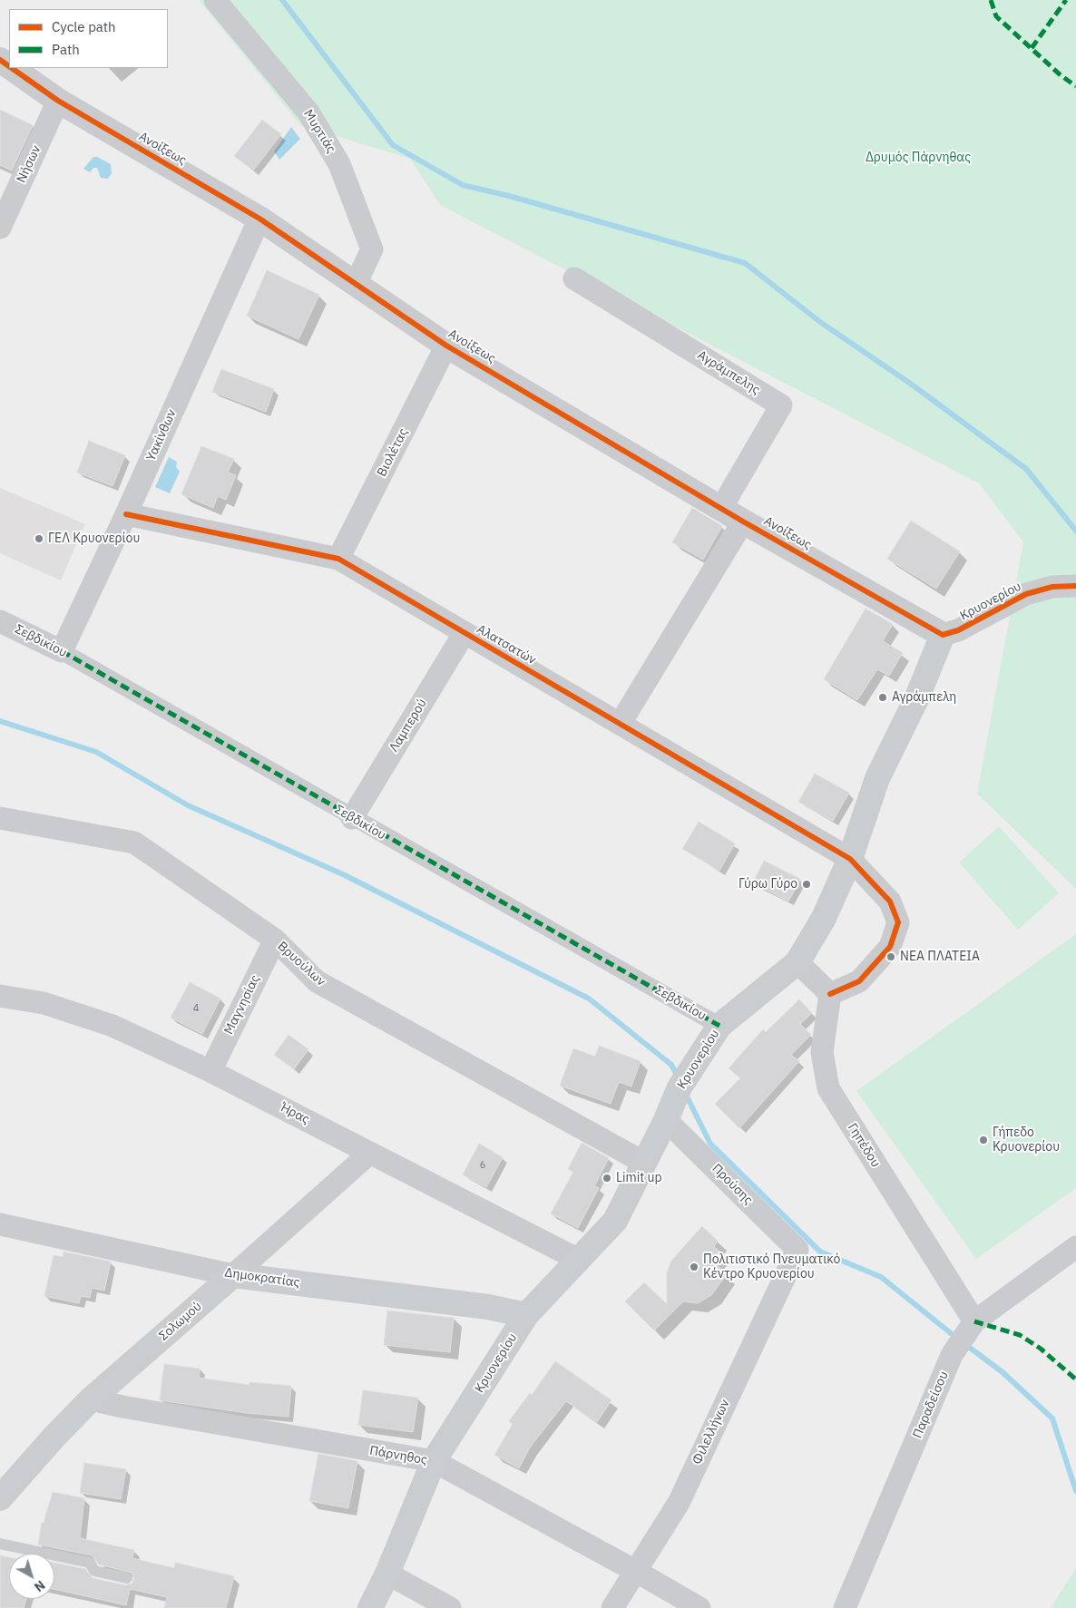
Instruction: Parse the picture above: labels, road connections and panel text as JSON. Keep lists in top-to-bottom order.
{
  "streets": {
    "main road": ["Κρυονερίου", "Δημοκρατίας", "Σολωμού"],
    "street": [
      "Μυρτιάς",
      "Ανοίξεως",
      "Νήσων",
      "Αγράμπελης",
      "Υακίνθων",
      "Βιολέτας",
      "Σεβδικίου",
      "Αλατσατών",
      "Λαμπερού",
      "Βρυούλων",
      "Μαγνησίας",
      "Ήρας",
      "Γηπέδου",
      "Προύσης",
      "Παραδείσου",
      "Φιλελλήνων",
      "Πάρνηθος"
    ]
  },
  "crossings": [
    ["Μυρτιάς", "Ανοίξεως"],
    ["Ανοίξεως", "Νήσων"],
    ["Ανοίξεως", "Αγράμπελης"],
    ["Ανοίξεως", "Υακίνθων"],
    ["Ανοίξεως", "Βιολέτας"],
    ["Ανοίξεως", "Κρυονερίου"],
    ["Υακίνθων", "Σεβδικίου"],
    ["Υακίνθων", "Αλατσατών"],
    ["Βιολέτας", "Αλατσατών"],
    ["Κρυονερίου", "Σεβδικίου"],
    ["Κρυονερίου", "Αλατσατών"],
    ["Κρυονερίου", "Βρυούλων"],
    ["Κρυονερίου", "Ήρας"],
    ["Κρυονερίου", "Προύσης"],
    ["Κρυονερίου", "Δημοκρατίας"],
    ["Κρυονερίου", "Πάρνηθος"],
    ["Σεβδικίου", "Λαμπερού"],
    ["Αλατσατών", "Λαμπερού"],
    ["Αλατσατών", "Γηπέδου"],
    ["Βρυούλων", "Μαγνησίας"],
    ["Μαγνησίας", "Ήρας"],
    ["Ήρας", "Σολωμού"],
    ["Γηπέδου", "Παραδείσου"],
    ["Προύσης", "Φιλελλήνων"],
    ["Δημοκρατίας", "Σολωμού"],
    ["Σολωμού", "Πάρνηθος"],
    ["Φιλελλήνων", "Πάρνηθος"]
  ],
  "parks": ["Δρυμός Πάρνηθας"],
  "places": [
    "ΓΕΛ Κρυονερίου",
    "Αγράμπελη",
    "Γύρω Γύρο",
    "ΝΕΑ ΠΛΑΤΕΙΑ",
    "Γήπεδο Κρυονερίου",
    "Limit up",
    "Πολιτιστικό Πνευματικό Κέντρο Κρυονερίου"
  ],
  "house_numbers": ["4", "6"],
  "legend": ["Cycle path", "Path"],
  "north": "bottom right"
}
